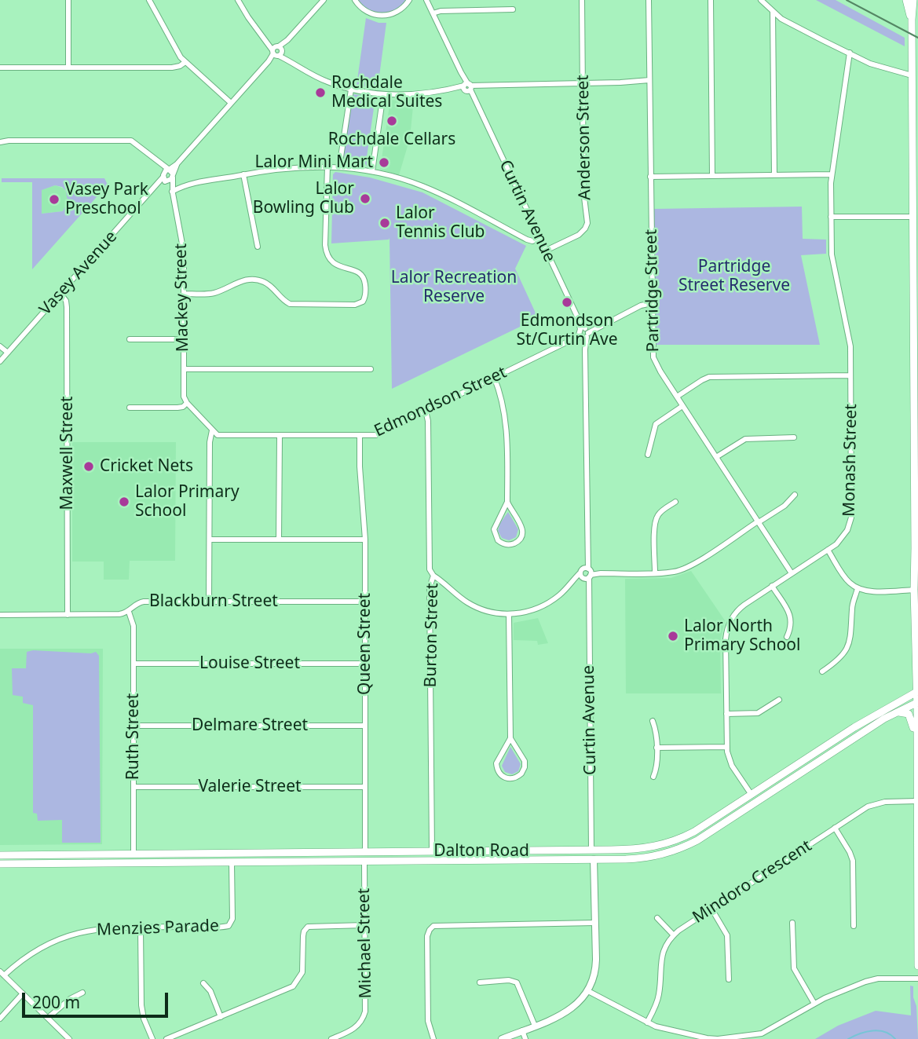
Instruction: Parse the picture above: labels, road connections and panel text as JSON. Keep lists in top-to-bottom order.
{
  "streets": {
    "main road": [
      "Monash Street",
      "Burton Street",
      "Ruth Street",
      "Dalton Road"
    ],
    "street": [
      "Anderson Street",
      "Curtin Avenue",
      "Vasey Avenue",
      "Partridge Street",
      "Mackey Street",
      "Edmondson Street",
      "Maxwell Street",
      "Blackburn Street",
      "Queen Street",
      "Louise Street",
      "Delmare Street",
      "Valerie Street",
      "Mindoro Crescent",
      "Menzies Parade",
      "Michael Street"
    ]
  },
  "crossings": [
    ["Anderson Street", "Curtin Avenue"],
    ["Curtin Avenue", "Edmondson Street"],
    ["Curtin Avenue", "Dalton Road"],
    ["Vasey Avenue", "Mackey Street"],
    ["Vasey Avenue", "Maxwell Street"],
    ["Partridge Street", "Edmondson Street"],
    ["Partridge Street", "Monash Street"],
    ["Edmondson Street", "Burton Street"],
    ["Edmondson Street", "Queen Street"],
    ["Maxwell Street", "Blackburn Street"],
    ["Monash Street", "Dalton Road"],
    ["Blackburn Street", "Queen Street"],
    ["Blackburn Street", "Ruth Street"],
    ["Burton Street", "Dalton Road"],
    ["Queen Street", "Louise Street"],
    ["Queen Street", "Delmare Street"],
    ["Queen Street", "Valerie Street"],
    ["Queen Street", "Dalton Road"],
    ["Louise Street", "Ruth Street"],
    ["Delmare Street", "Ruth Street"],
    ["Ruth Street", "Valerie Street"],
    ["Ruth Street", "Dalton Road"],
    ["Dalton Road", "Menzies Parade"],
    ["Dalton Road", "Michael Street"]
  ],
  "parks": ["Partridge Street Reserve", "Lalor Recreation Reserve"],
  "places": [
    "Rochdale Medical Suites",
    "Rochdale Cellars",
    "Lalor Mini Mart",
    "Lalor Bowling Club",
    "Vasey Park Preschool",
    "Lalor Tennis Club",
    "Edmondson St/Curtin Ave",
    "Cricket Nets",
    "Lalor Primary School",
    "Lalor North Primary School"
  ],
  "scale_bar": "200 m"
}
